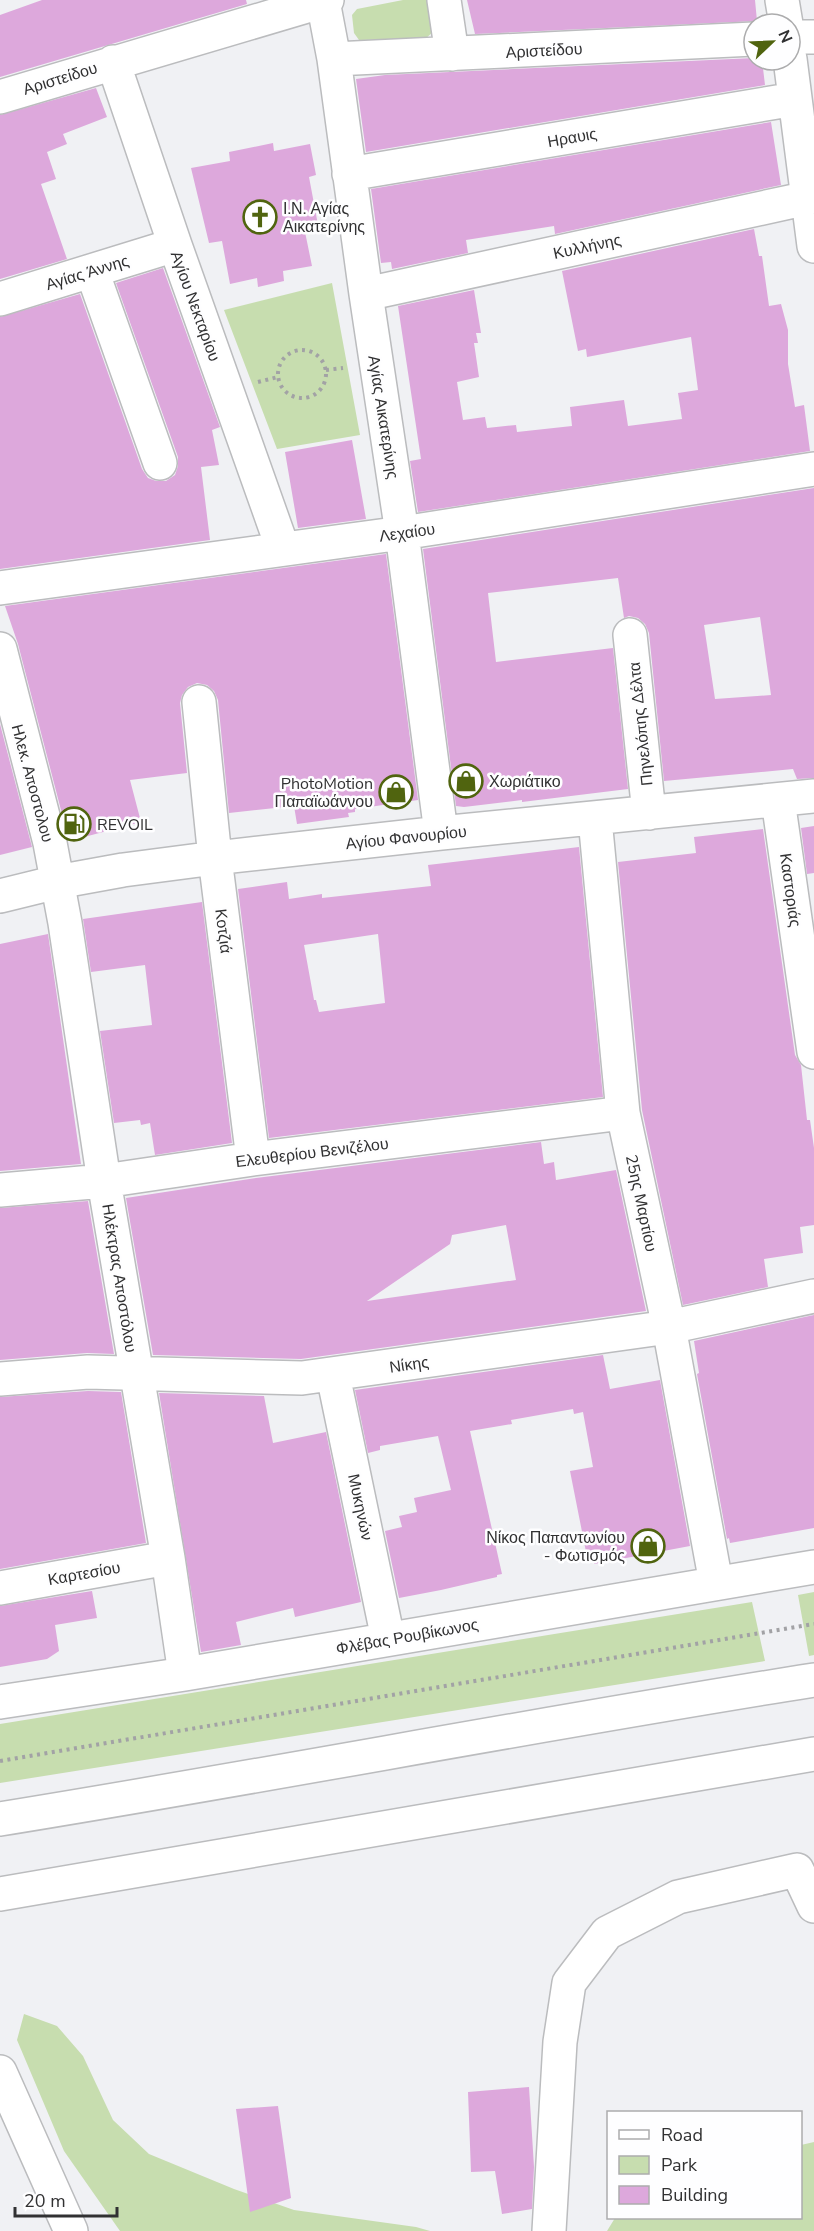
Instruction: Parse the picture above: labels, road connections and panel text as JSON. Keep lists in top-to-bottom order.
{
  "streets": {
    "street": [
      "Αριστείδου",
      "Ηραυις",
      "Κυλλήνης",
      "Αγίας Άννης",
      "Αγίου Νεκταρίου",
      "Αγίας Αικατερίνης",
      "Λεχαίου",
      "Πηνελόπης Δέλτα",
      "Ηλεκ. Αποστολου",
      "Αγίου Φανουρίου",
      "Καστοριάς",
      "Κοτζιά",
      "Ελευθερίου Βενιζέλου",
      "25ης Μαρτίου",
      "Ηλέκτρας Αποστόλου",
      "Νίκης",
      "Μυκηνών",
      "Καρτεσίου",
      "Φλέβας Ρουβίκωνος"
    ]
  },
  "crossings": [
    ["Αριστείδου", "Αγίου Νεκταρίου"],
    ["Αριστείδου", "Αγίας Αικατερίνης"],
    ["Ηραυις", "Αγίας Αικατερίνης"],
    ["Κυλλήνης", "Αγίας Αικατερίνης"],
    ["Αγίας Άννης", "Αγίου Νεκταρίου"],
    ["Αγίου Νεκταρίου", "Λεχαίου"],
    ["Αγίας Αικατερίνης", "Λεχαίου"],
    ["Αγίας Αικατερίνης", "Αγίου Φανουρίου"],
    ["Πηνελόπης Δέλτα", "Αγίου Φανουρίου"],
    ["Ηλεκ. Αποστολου", "Αγίου Φανουρίου"],
    ["Ηλεκ. Αποστολου", "Ηλέκτρας Αποστόλου"],
    ["Αγίου Φανουρίου", "Καστοριάς"],
    ["Αγίου Φανουρίου", "Κοτζιά"],
    ["Αγίου Φανουρίου", "25ης Μαρτίου"],
    ["Αγίου Φανουρίου", "Ηλέκτρας Αποστόλου"],
    ["Κοτζιά", "Ελευθερίου Βενιζέλου"],
    ["Ελευθερίου Βενιζέλου", "25ης Μαρτίου"],
    ["Ελευθερίου Βενιζέλου", "Ηλέκτρας Αποστόλου"],
    ["25ης Μαρτίου", "Νίκης"],
    ["25ης Μαρτίου", "Φλέβας Ρουβίκωνος"],
    ["Ηλέκτρας Αποστόλου", "Νίκης"],
    ["Ηλέκτρας Αποστόλου", "Καρτεσίου"],
    ["Ηλέκτρας Αποστόλου", "Φλέβας Ρουβίκωνος"],
    ["Νίκης", "Μυκηνών"],
    ["Μυκηνών", "Φλέβας Ρουβίκωνος"]
  ],
  "places": {
    "church": ["Ι.Ν. Αγίας Αικατερίνης"],
    "shop": ["Χωριάτικο", "PhotoMotion Παπαϊωάννου", "Νίκος Παπαντωνίου - Φωτισμός"],
    "fuel station": ["REVOIL"]
  },
  "legend": ["Road", "Park", "Building"],
  "scale_bar": "20 m",
  "north": "top right"
}
